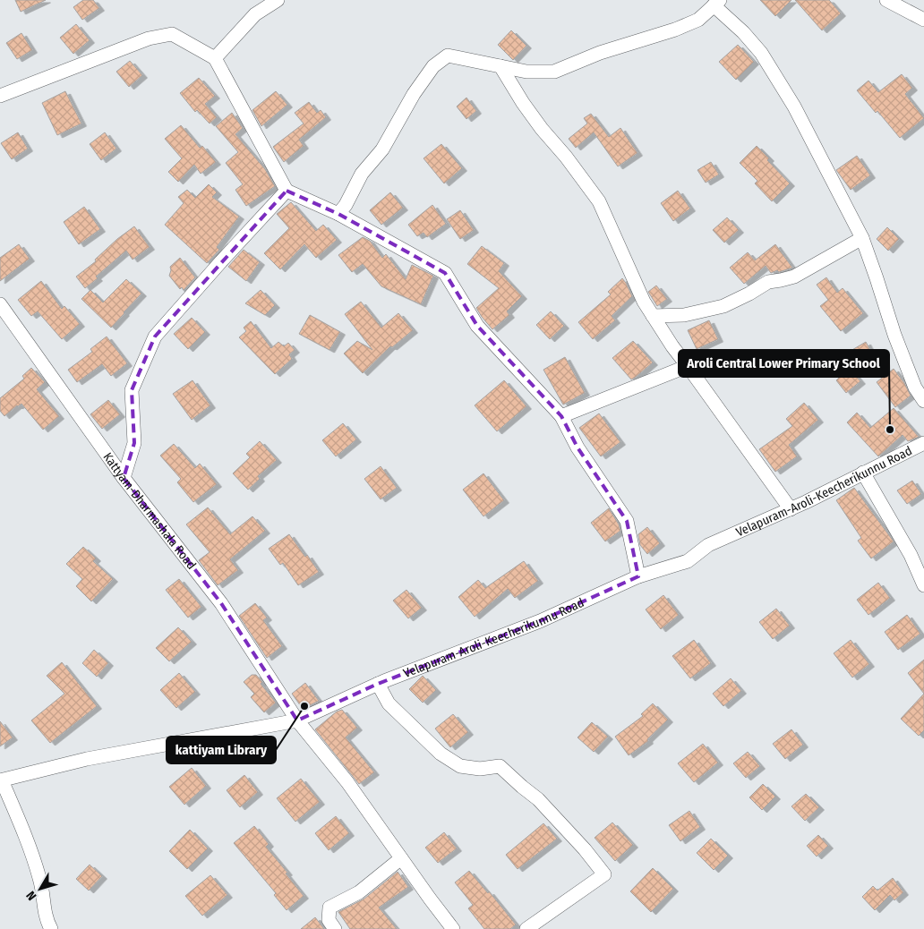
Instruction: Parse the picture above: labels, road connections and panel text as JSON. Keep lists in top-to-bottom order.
{
  "streets": {
    "street": ["Velapuram-Aroli-Keecherikunnu Road", "Kattyam-Dharmashala Road"]
  },
  "crossings": [
    ["Velapuram-Aroli-Keecherikunnu Road", "Kattyam-Dharmashala Road"]
  ],
  "places": ["Aroli Central Lower Primary School", "kattiyam Library"],
  "north": "bottom left"
}
